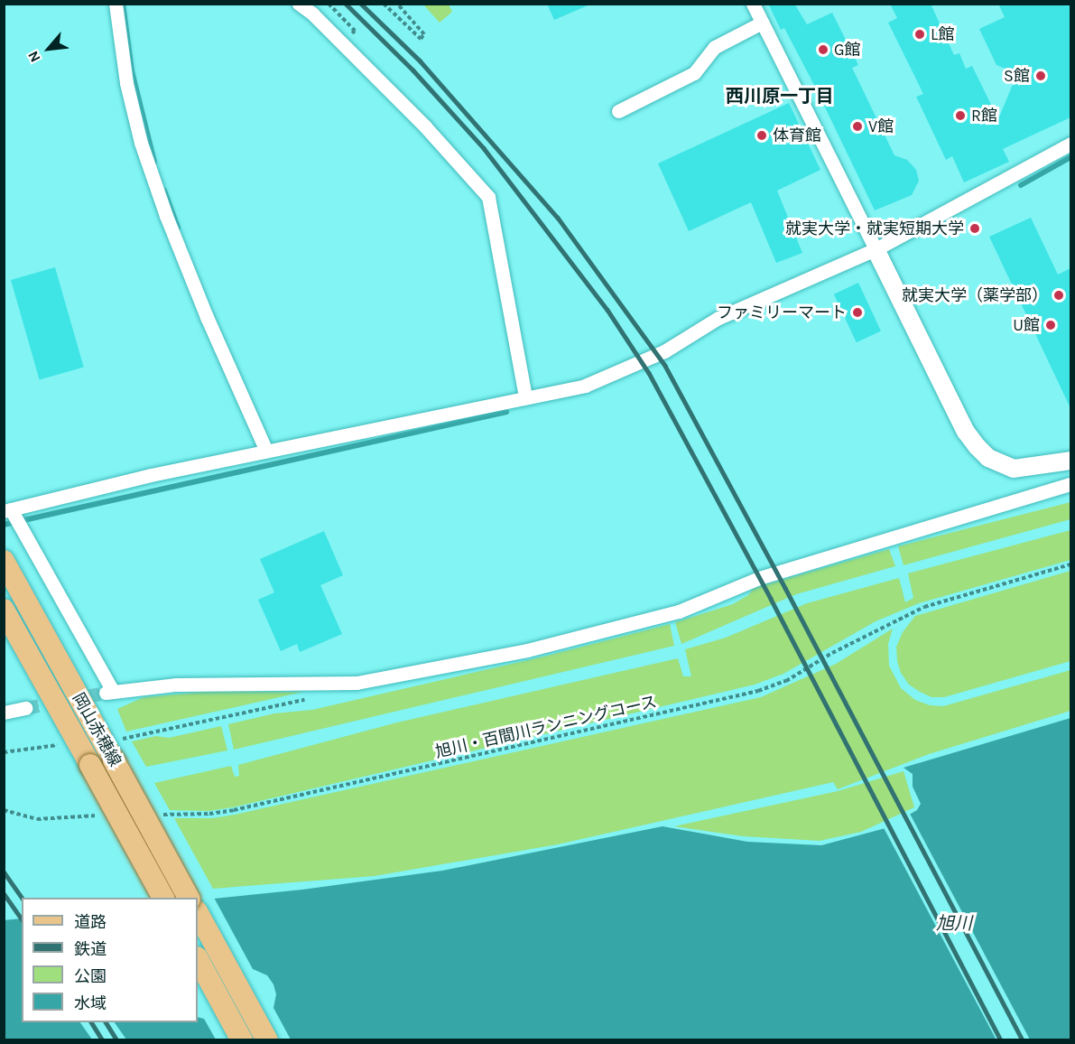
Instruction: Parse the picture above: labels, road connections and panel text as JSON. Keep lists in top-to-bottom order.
{
  "streets": {
    "main road": ["岡山赤穂線"],
    "path": ["旭川・百間川ランニングコース"]
  },
  "districts": ["西川原一丁目"],
  "water": ["旭川"],
  "places": [
    "L館",
    "G館",
    "S館",
    "R館",
    "V館",
    "体育館",
    "就実大学・就実短期大学",
    "就実大学（薬学部）",
    "ファミリーマート",
    "U館"
  ],
  "legend": [
    "道路",
    "鉄道",
    "公園",
    "水域"
  ],
  "north": "bottom left"
}
